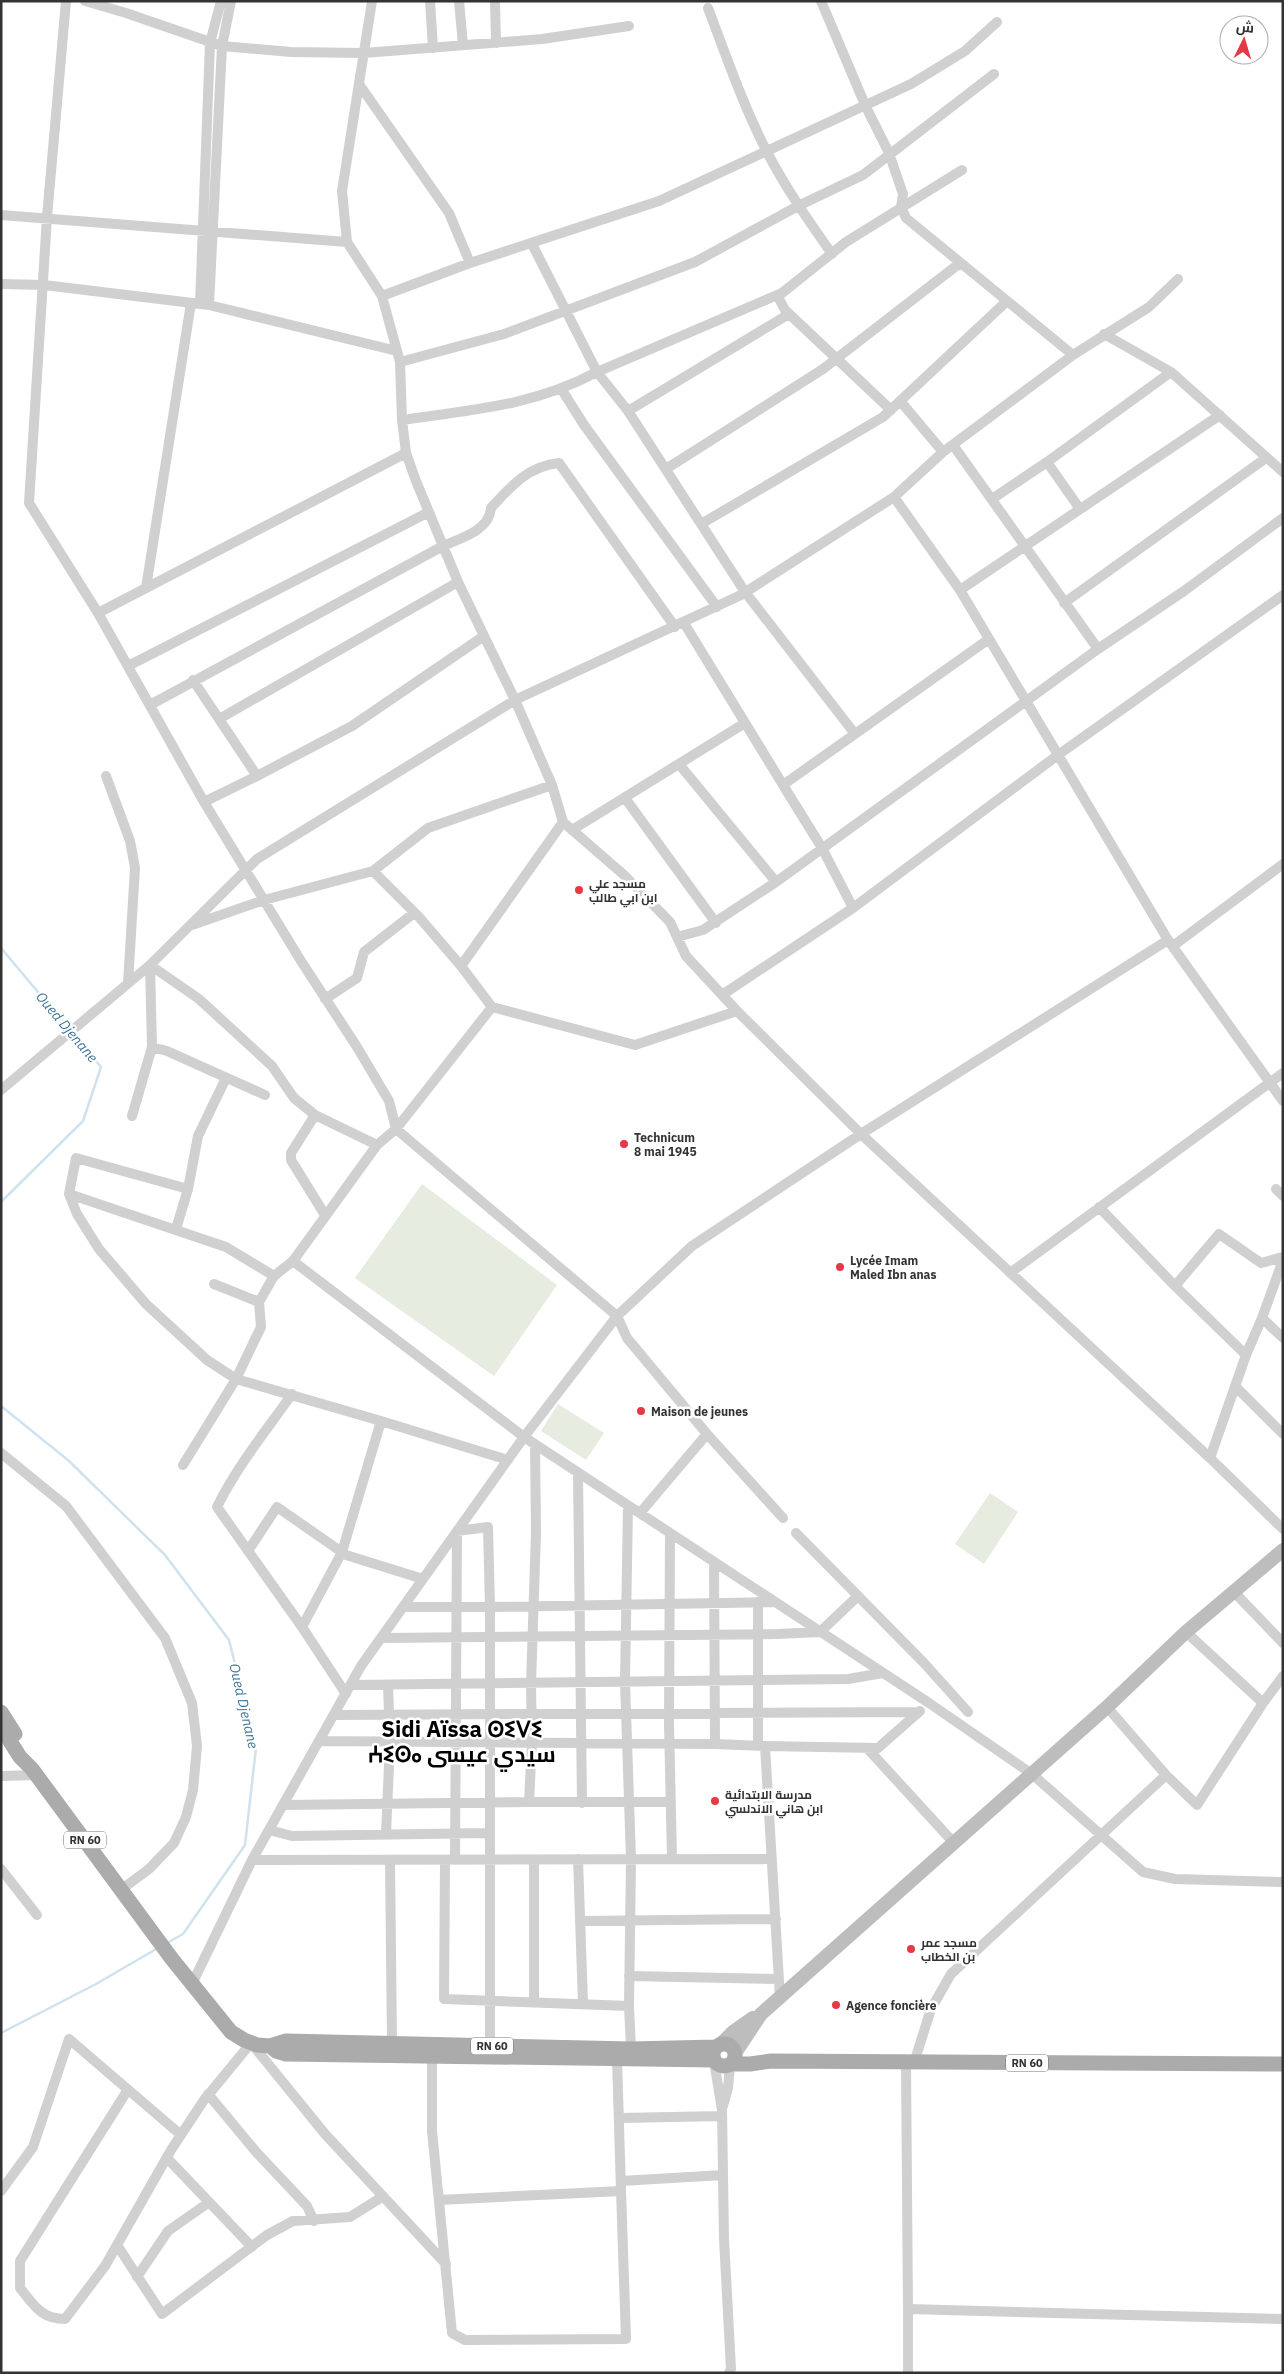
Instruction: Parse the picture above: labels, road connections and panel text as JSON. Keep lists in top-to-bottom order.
{
  "streets": {
    "main road": ["RN 60"]
  },
  "districts": ["Sidi Aïssa ⵙⵉⴸⵉ ⵄⵉⵙⴰ سيدي عيسى"],
  "water": ["Oued Djenane"],
  "places": [
    "مسجد علي ابن ابي طالب",
    "Technicum 8 mai 1945",
    "Lycée Imam Maled Ibn anas",
    "Maison de jeunes",
    "مدرسة الابتدائية ابن هاني الاندلسي",
    "مسجد عمر بن الخطاب",
    "Agence foncière"
  ],
  "north": "top"
}
